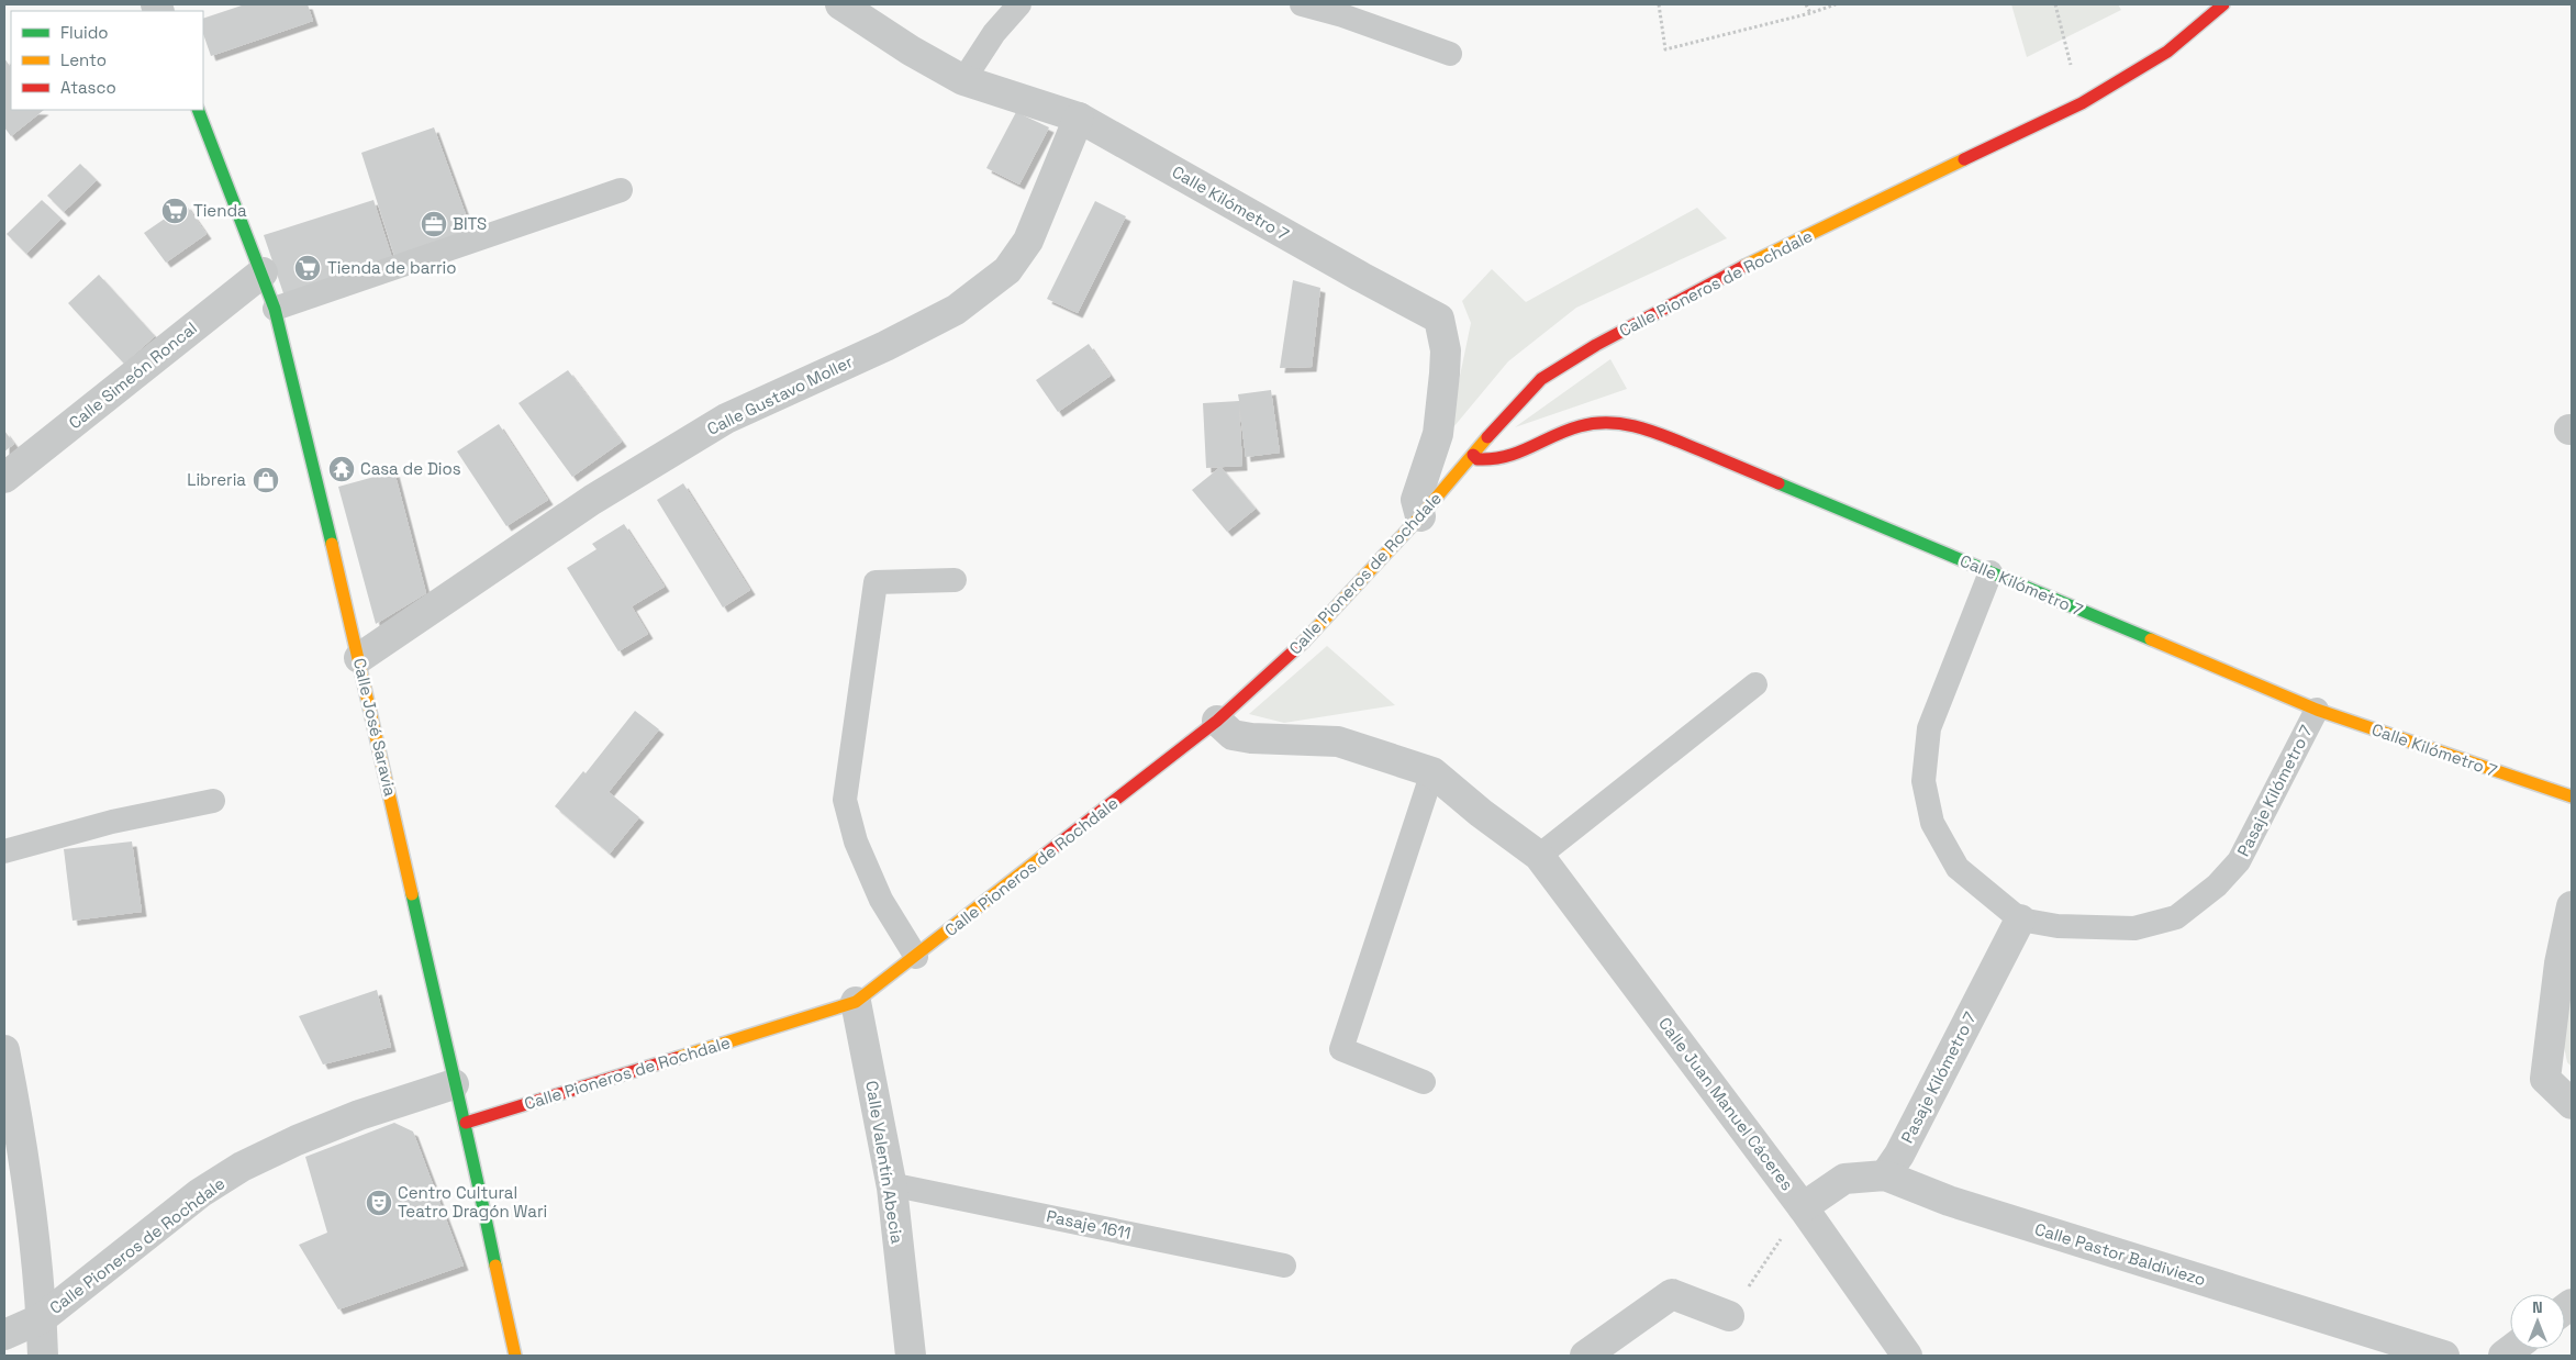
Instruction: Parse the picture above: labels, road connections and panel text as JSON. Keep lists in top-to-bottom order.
{
  "streets": {
    "street": [
      "Calle Kilómetro 7",
      "Calle Pioneros de Rochdale",
      "Calle Simeón Roncal",
      "Calle Gustavo Moller",
      "Calle José Saravia",
      "Pasaje Kilómetro 7",
      "Calle Juan Manuel Cáceres",
      "Calle Valentín Abecia",
      "Calle Pastor Baldiviezo"
    ],
    "lane": ["Pasaje 1611"]
  },
  "crossings": [
    ["Calle Kilómetro 7", "Calle Pioneros de Rochdale"],
    ["Calle Kilómetro 7", "Calle Gustavo Moller"],
    ["Calle Kilómetro 7", "Pasaje Kilómetro 7"],
    ["Calle Pioneros de Rochdale", "Calle José Saravia"],
    ["Calle Pioneros de Rochdale", "Calle Juan Manuel Cáceres"],
    ["Calle Pioneros de Rochdale", "Calle Valentín Abecia"],
    ["Calle Simeón Roncal", "Calle José Saravia"],
    ["Calle Gustavo Moller", "Calle José Saravia"],
    ["Pasaje Kilómetro 7", "Calle Pastor Baldiviezo"],
    ["Calle Juan Manuel Cáceres", "Calle Pastor Baldiviezo"],
    ["Calle Valentín Abecia", "Pasaje 1611"]
  ],
  "places": {
    "supermarket": ["Tienda", "Tienda de barrio"],
    "office": ["BITS"],
    "temple": ["Casa de Dios"],
    "shop": ["Libreria"],
    "theatre": ["Centro Cultural Teatro Dragón Wari"]
  },
  "legend": ["Fluido", "Lento", "Atasco"],
  "north": "top"
}
